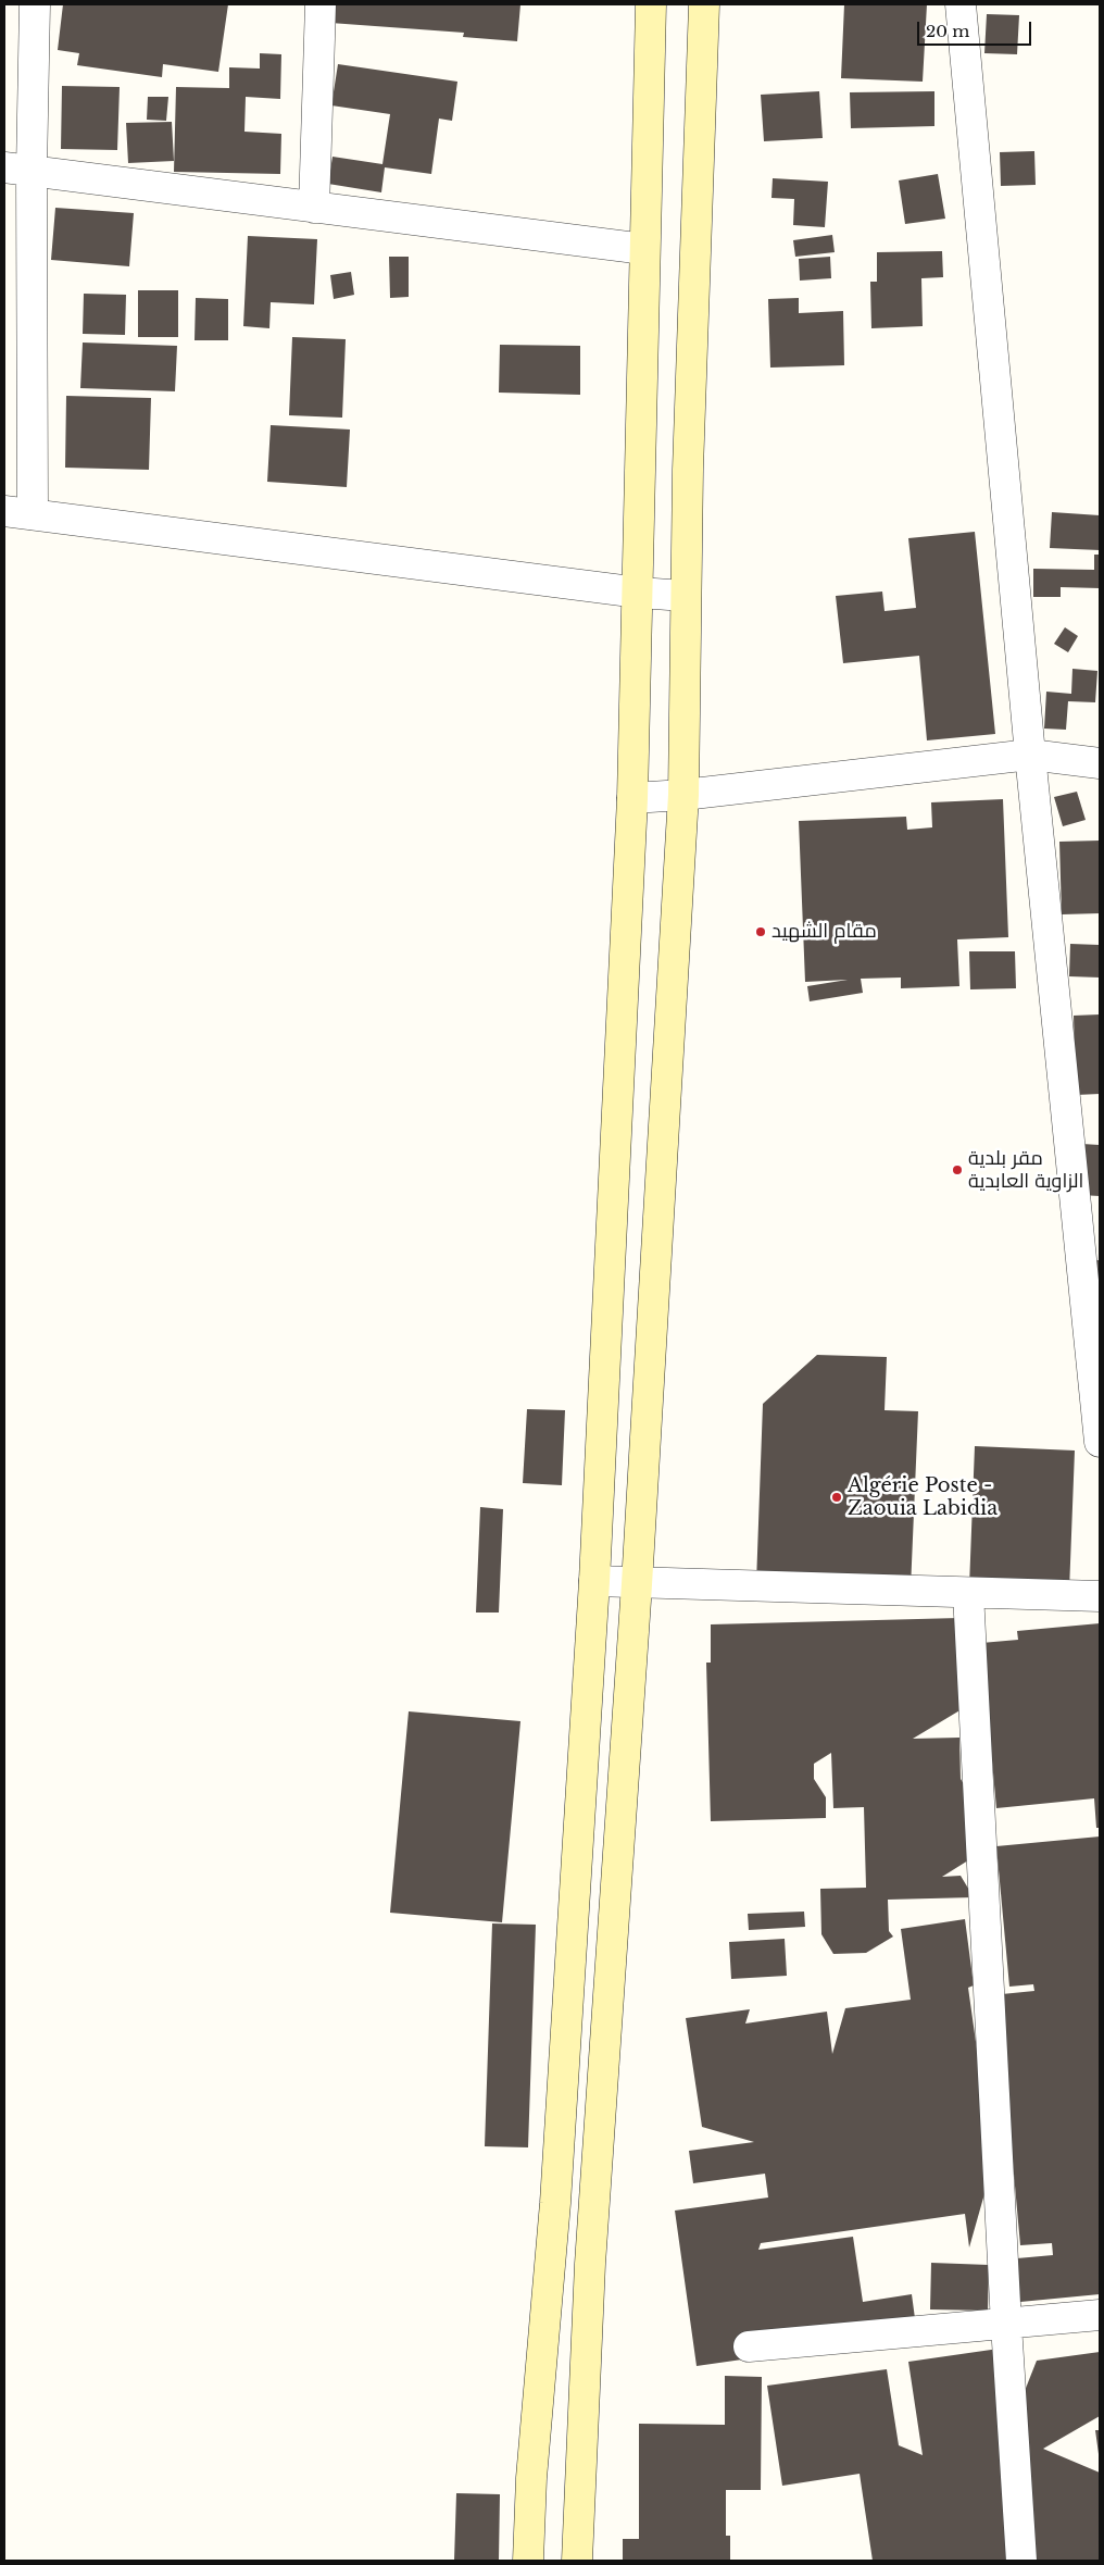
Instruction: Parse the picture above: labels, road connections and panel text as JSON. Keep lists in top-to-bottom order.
{
  "places": ["مقام الشهيد", "مقر بلدية الزاوية العابدية", "Algérie Poste - Zaouia Labidia"],
  "scale_bar": "20 m"
}
